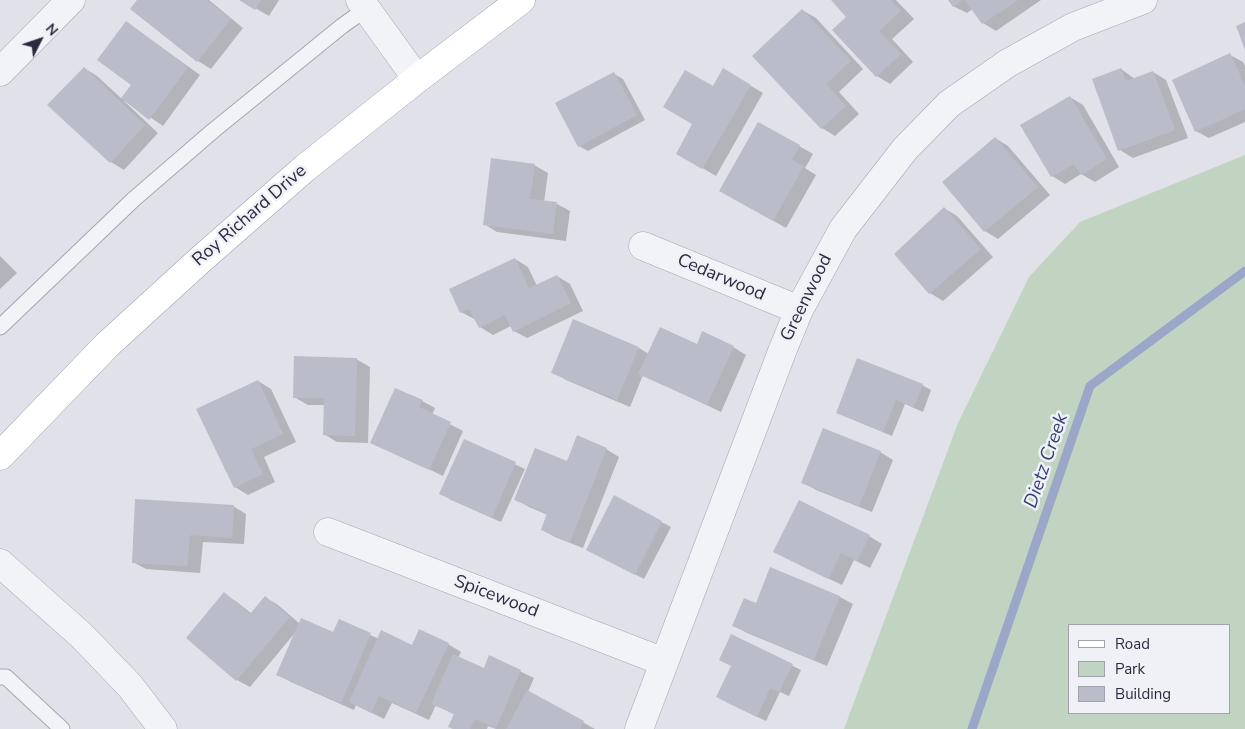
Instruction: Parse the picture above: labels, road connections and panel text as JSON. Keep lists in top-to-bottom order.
{
  "streets": {
    "main road": ["Roy Richard Drive"],
    "street": ["Cedarwood", "Greenwood", "Spicewood"]
  },
  "crossings": [
    ["Cedarwood", "Greenwood"],
    ["Greenwood", "Spicewood"]
  ],
  "water": ["Dietz Creek"],
  "legend": ["Road", "Park", "Building"],
  "north": "top right"
}
